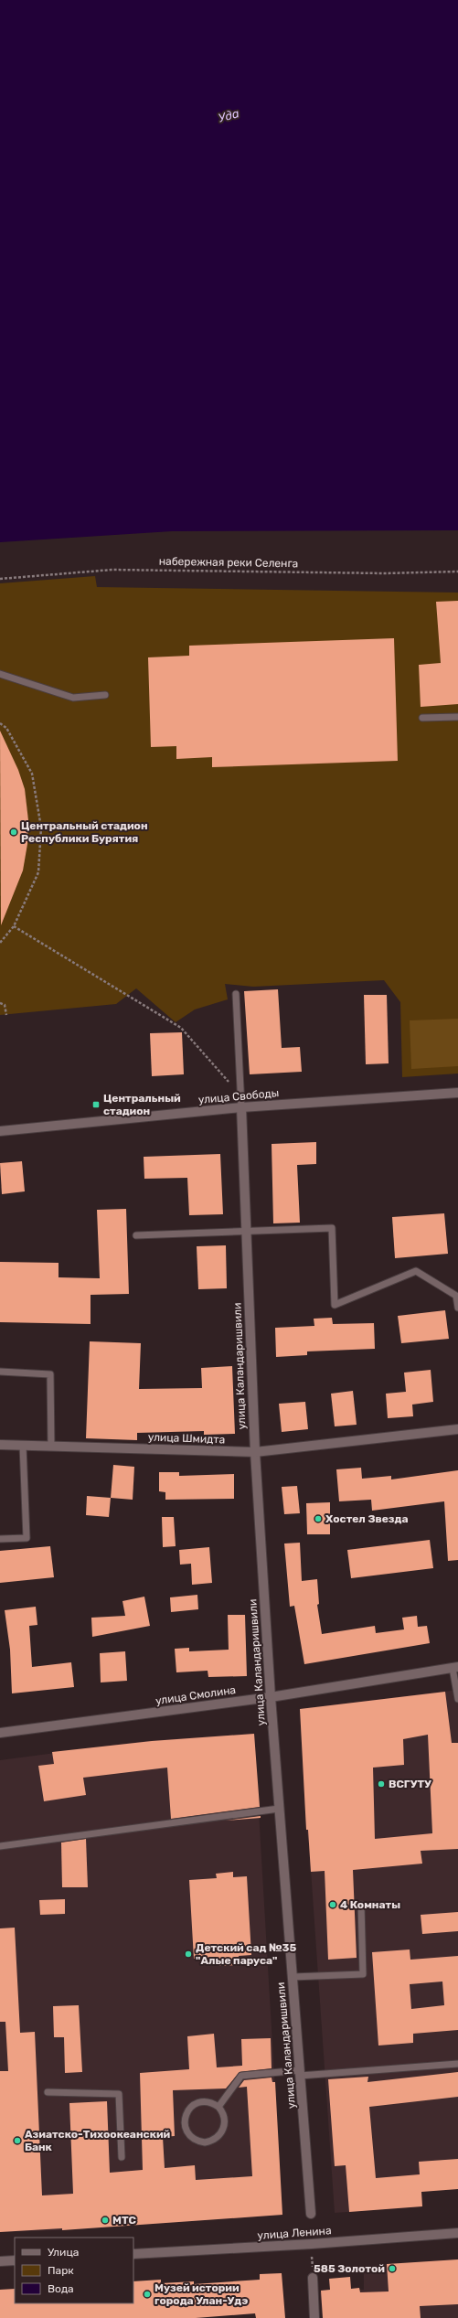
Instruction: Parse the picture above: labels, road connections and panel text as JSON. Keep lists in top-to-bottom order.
{
  "streets": {
    "street": [
      "улица Свободы",
      "улица Каландаришвили",
      "улица Шмидта",
      "улица Смолина",
      "улица Ленина"
    ],
    "path": ["набережная реки Селенга"]
  },
  "crossings": [
    ["улица Свободы", "улица Каландаришвили"],
    ["улица Каландаришвили", "улица Шмидта"],
    ["улица Каландаришвили", "улица Смолина"]
  ],
  "water": ["Уда"],
  "places": {
    "other": [
      "Центральный стадион Республики Бурятия",
      "Хостел Звезда",
      "ВСГУТУ",
      "4 Комнаты",
      "Детский сад №35 \"Алые паруса\"",
      "Азиатско-Тихоокеанский Банк",
      "МТС",
      "585 Золотой",
      "Музей истории города Улан-Удэ"
    ],
    "transit": ["Центральный стадион"]
  },
  "legend": ["Улица", "Парк", "Вода"]
}
